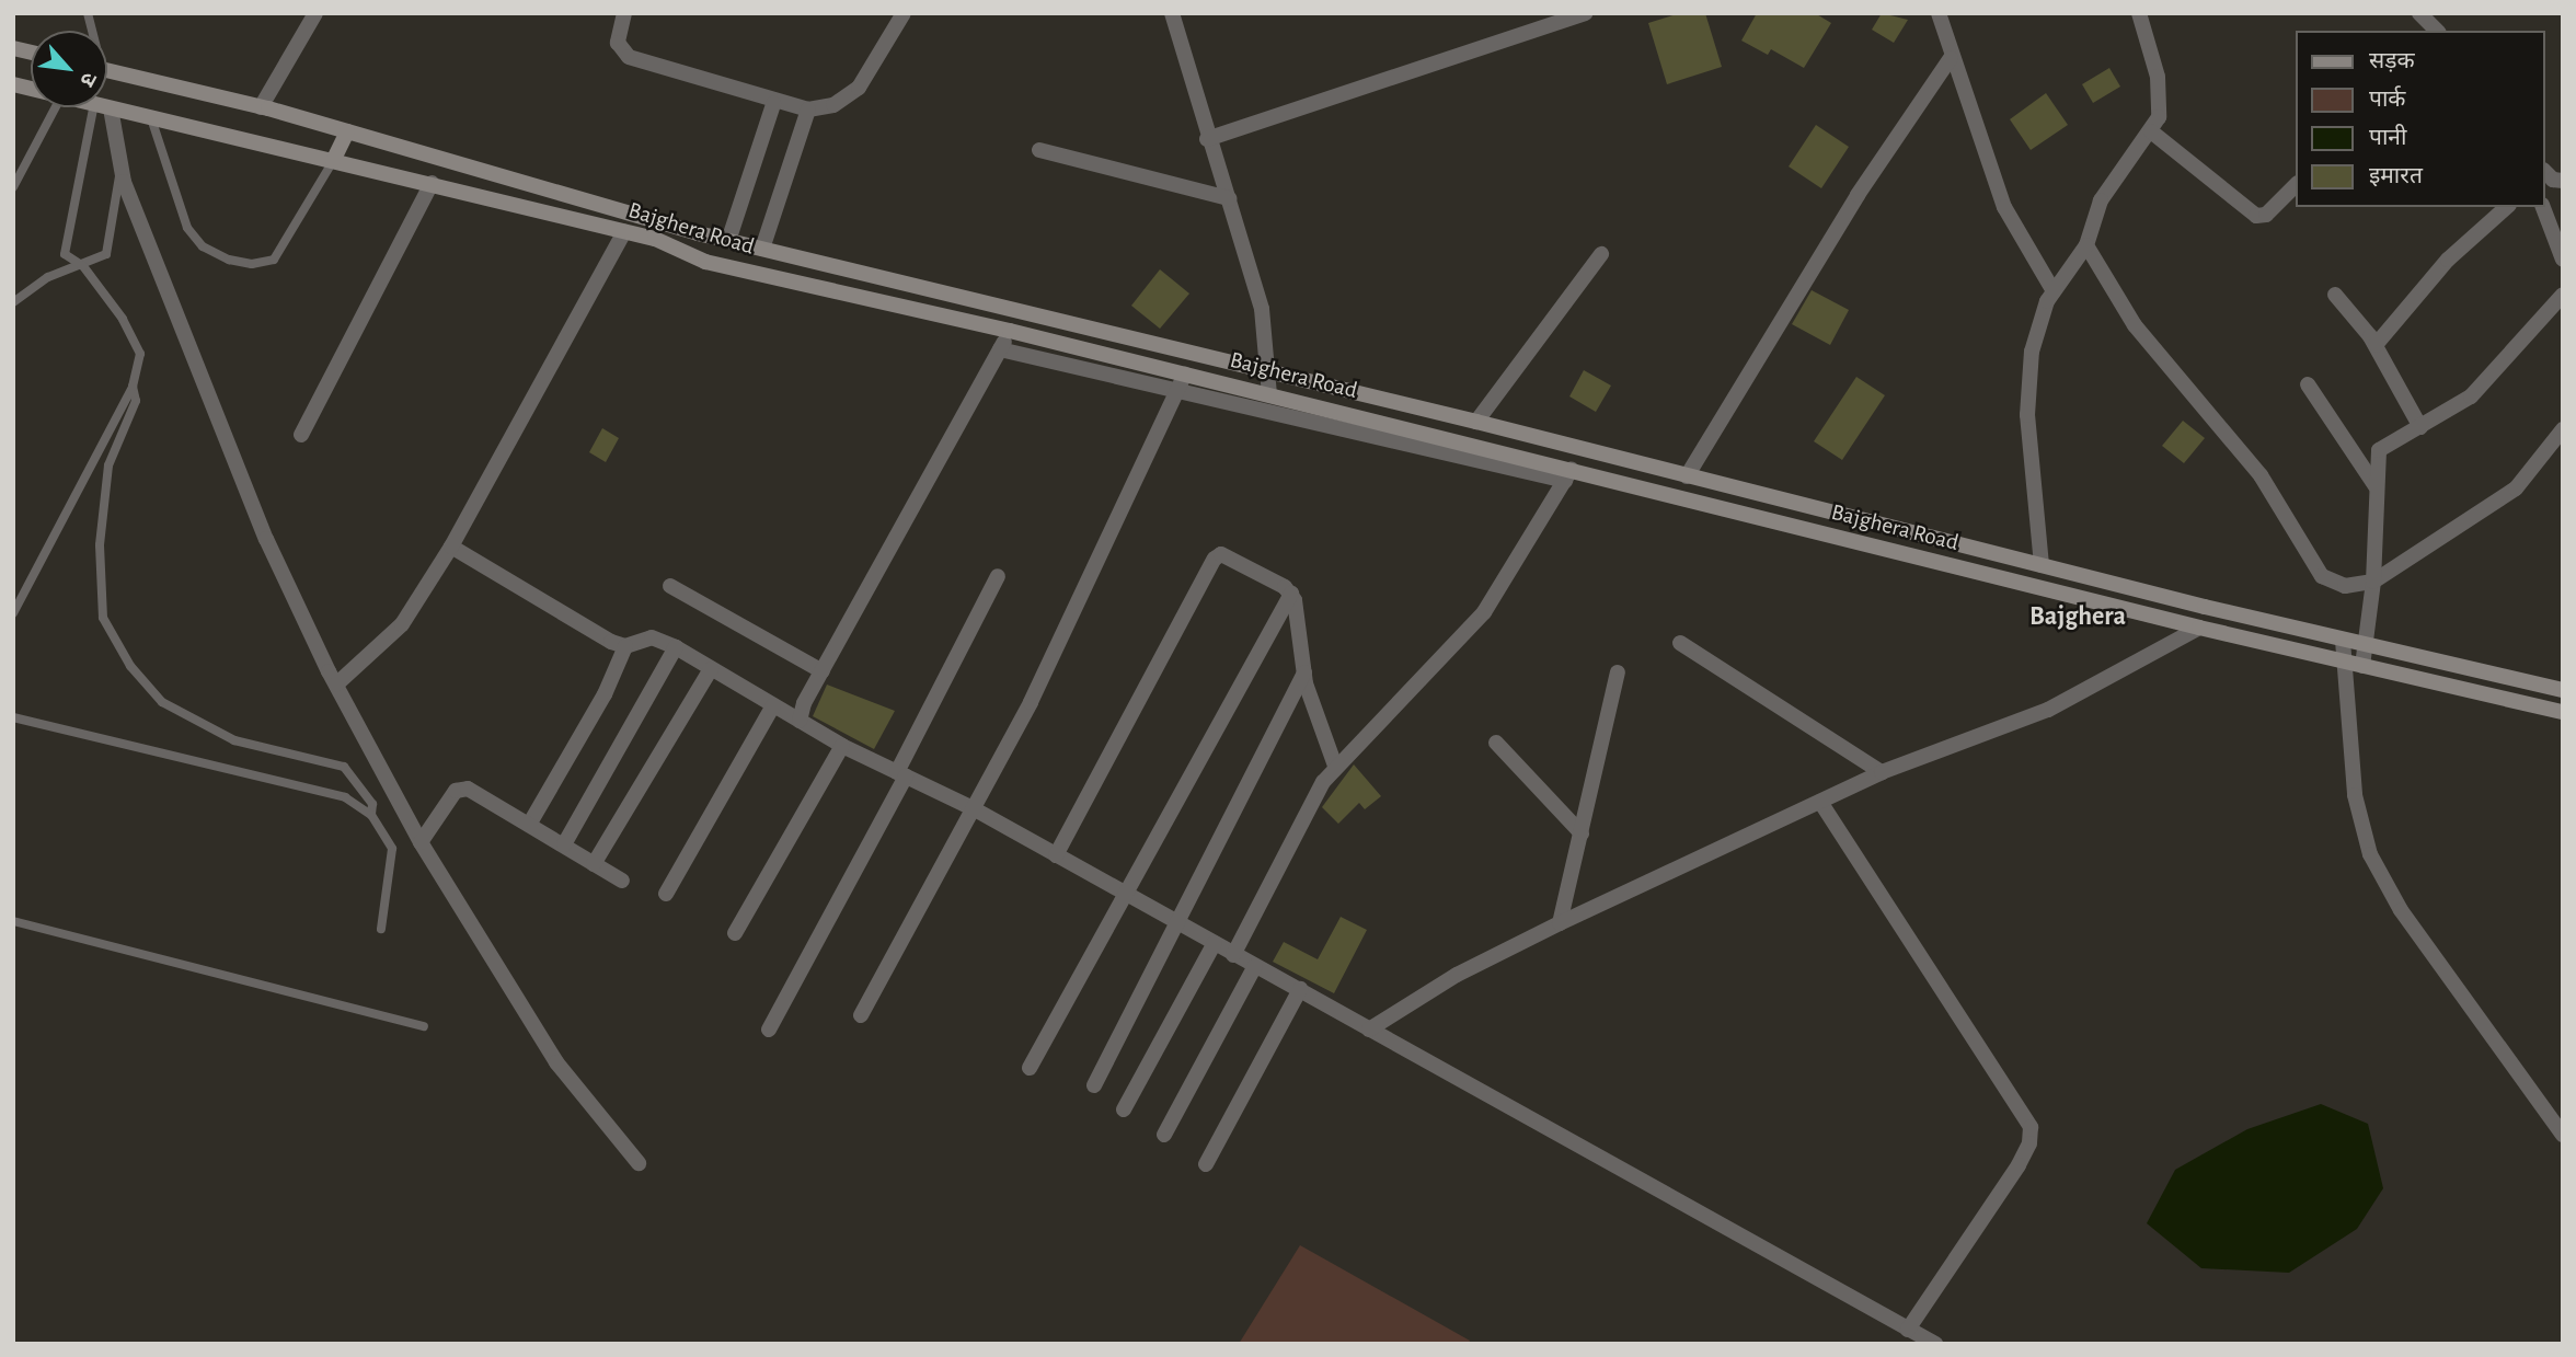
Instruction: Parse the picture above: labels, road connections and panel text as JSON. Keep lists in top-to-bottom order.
{
  "streets": {
    "main road": ["Bajghera Road"]
  },
  "districts": ["Bajghera"],
  "legend": [
    "सड़क",
    "पार्क",
    "पानी",
    "इमारत"
  ],
  "north": "bottom right"
}
